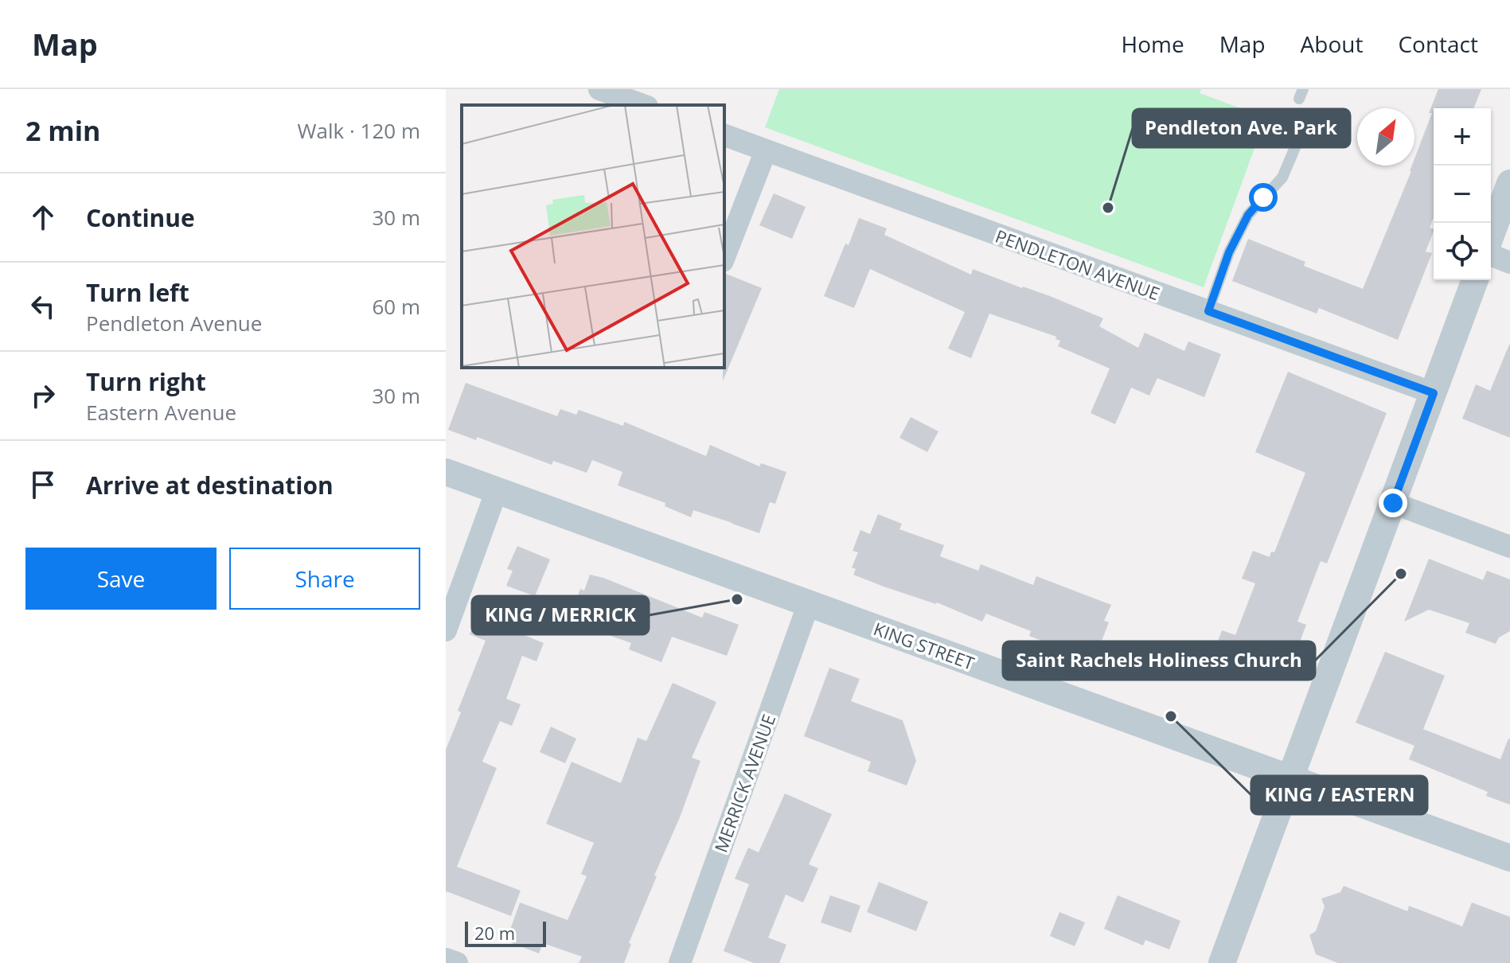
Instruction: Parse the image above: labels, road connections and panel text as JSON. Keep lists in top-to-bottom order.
{
  "streets": {
    "street": ["PENDLETON AVENUE", "KING STREET", "MERRICK AVENUE"]
  },
  "crossings": [
    ["KING STREET", "MERRICK AVENUE"]
  ],
  "places": [
    "Pendleton Ave. Park",
    "Saint Rachels Holiness Church",
    "KING / MERRICK",
    "KING / EASTERN"
  ],
  "scale_bar": "20 m",
  "north": "top right",
  "page": {
    "header": "Map",
    "nav": [
      "Home",
      "Map",
      "About",
      "Contact"
    ],
    "heading": ["2 min", "Walk · 120 m"],
    "map_buttons": ["+", "−"],
    "list": [
      ["Continue", "30 m"],
      ["Turn left", "Pendleton Avenue", "60 m"],
      ["Turn right", "Eastern Avenue", "30 m"],
      "Arrive at destination"
    ],
    "buttons": ["Save", "Share"],
    "scale": "20 m"
  }
}
